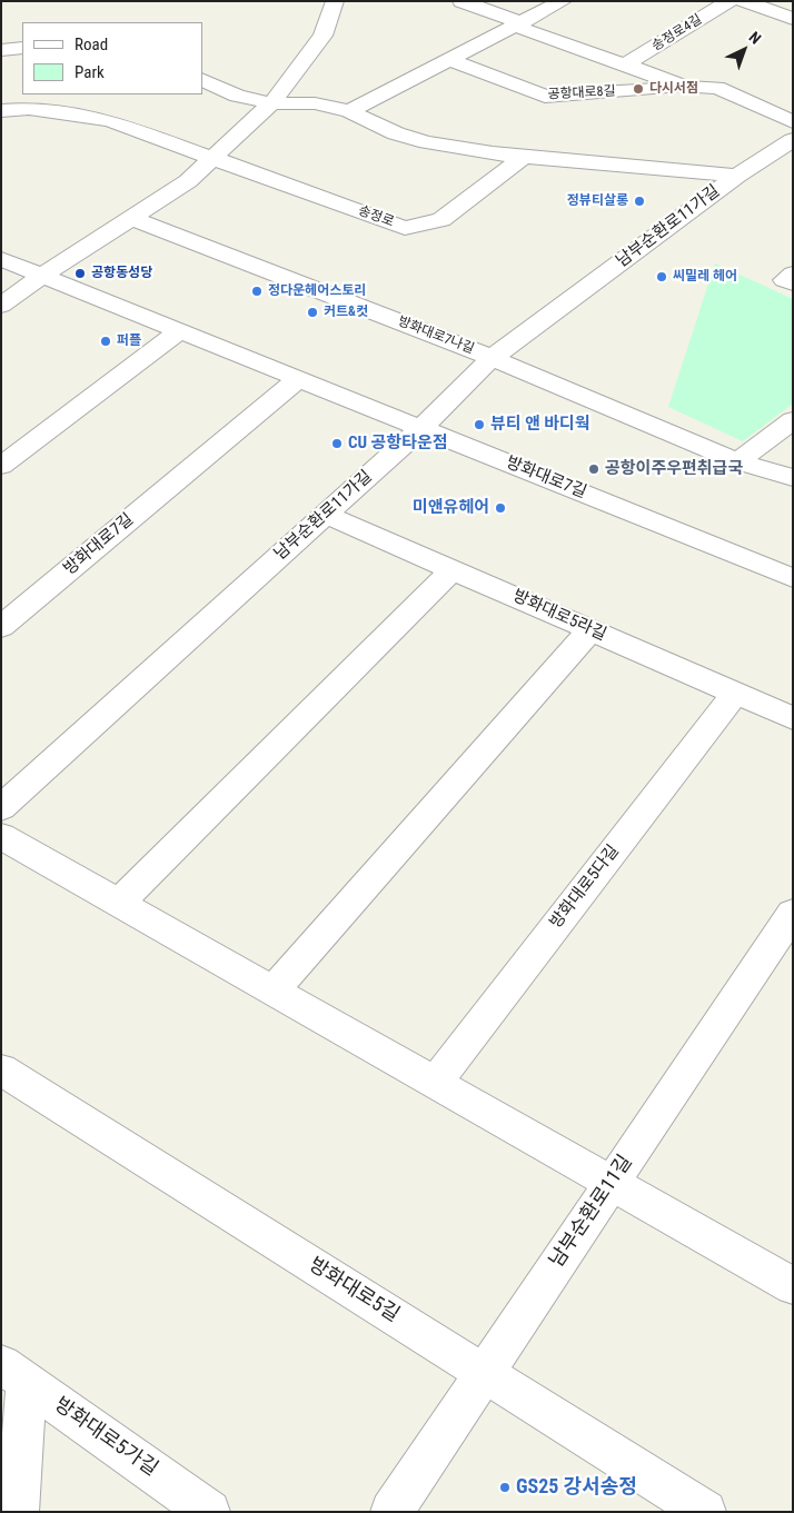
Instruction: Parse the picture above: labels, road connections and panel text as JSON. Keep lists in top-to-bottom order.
{
  "streets": {
    "street": [
      "송정로4길",
      "공항대로8길",
      "송정로",
      "남부순환로11가길",
      "방화대로7나길",
      "방화대로7길",
      "방화대로5라길",
      "방화대로5다길",
      "남부순환로11길",
      "방화대로5길",
      "방화대로5가길"
    ]
  },
  "crossings": [
    ["송정로4길", "공항대로8길"],
    ["남부순환로11가길", "방화대로7나길"],
    ["남부순환로11가길", "방화대로7길"],
    ["남부순환로11가길", "방화대로5라길"],
    ["방화대로5라길", "방화대로5다길"],
    ["남부순환로11길", "방화대로5길"]
  ],
  "places": [
    "다시서점",
    "정뷰티살롱",
    "공항동성당",
    "씨밀레 헤어",
    "정다운헤어스토리",
    "커트&컷",
    "퍼플",
    "뷰티 앤 바디웍",
    "CU 공항타운점",
    "공항이주우편취급국",
    "미앤유헤어",
    "GS25 강서송정"
  ],
  "legend": ["Road", "Park"],
  "north": "top right"
}
